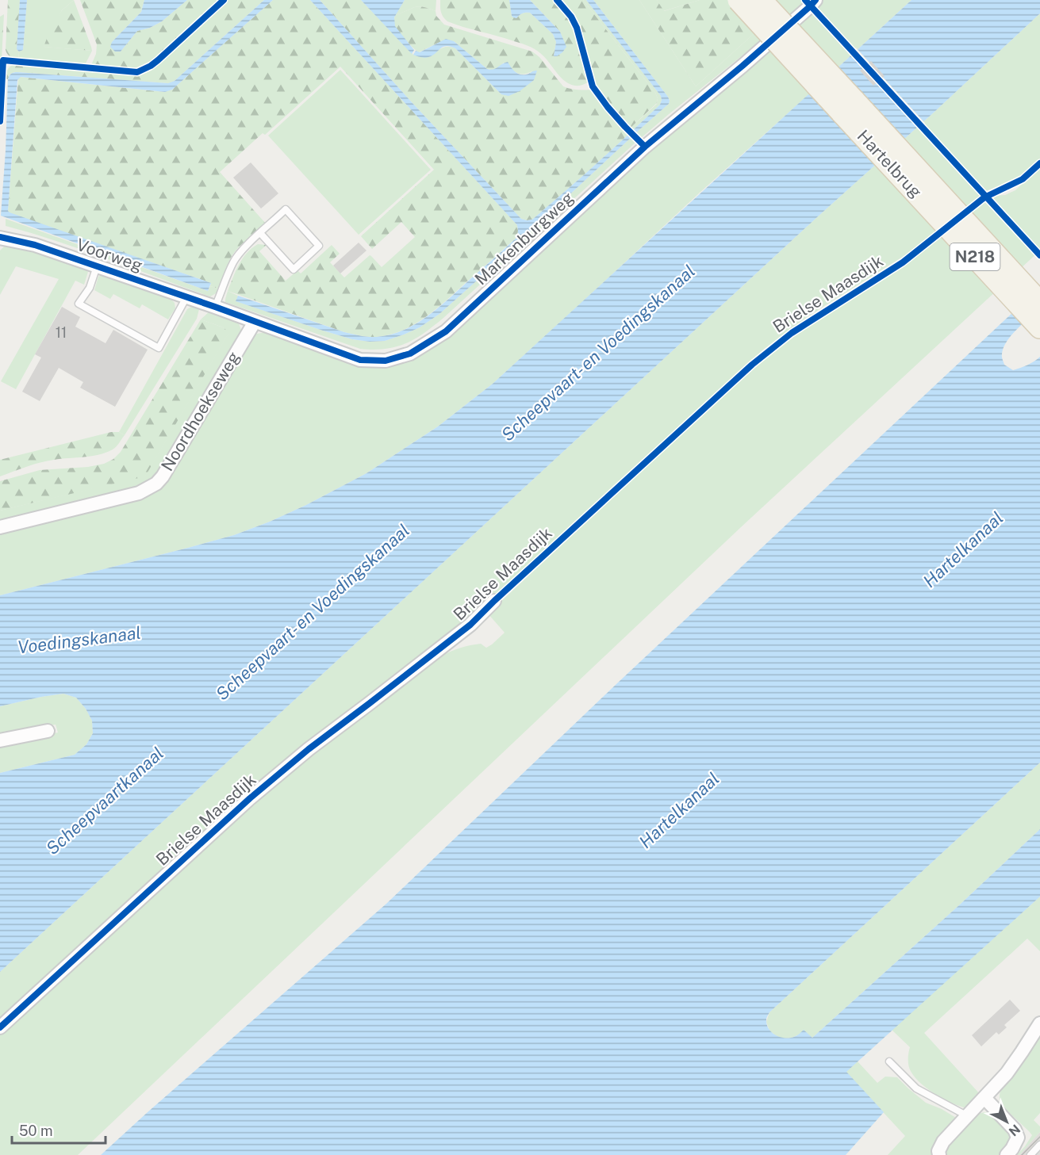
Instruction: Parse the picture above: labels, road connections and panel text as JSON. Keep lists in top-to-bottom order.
{
  "streets": {
    "main road": ["Hartelbrug", "N218"],
    "street": [
      "Markenburgweg",
      "Voorweg",
      "Brielse Maasdijk",
      "Noordhoekseweg"
    ]
  },
  "crossings": [
    ["Markenburgweg", "Voorweg"],
    ["Markenburgweg", "Noordhoekseweg"]
  ],
  "water": [
    "Scheepvaart- en Voedingskanaal",
    "Hartelkanaal",
    "Voedingskanaal",
    "Scheepvaartkanaal"
  ],
  "house_numbers": ["11"],
  "scale_bar": "50 m",
  "north": "bottom right"
}
